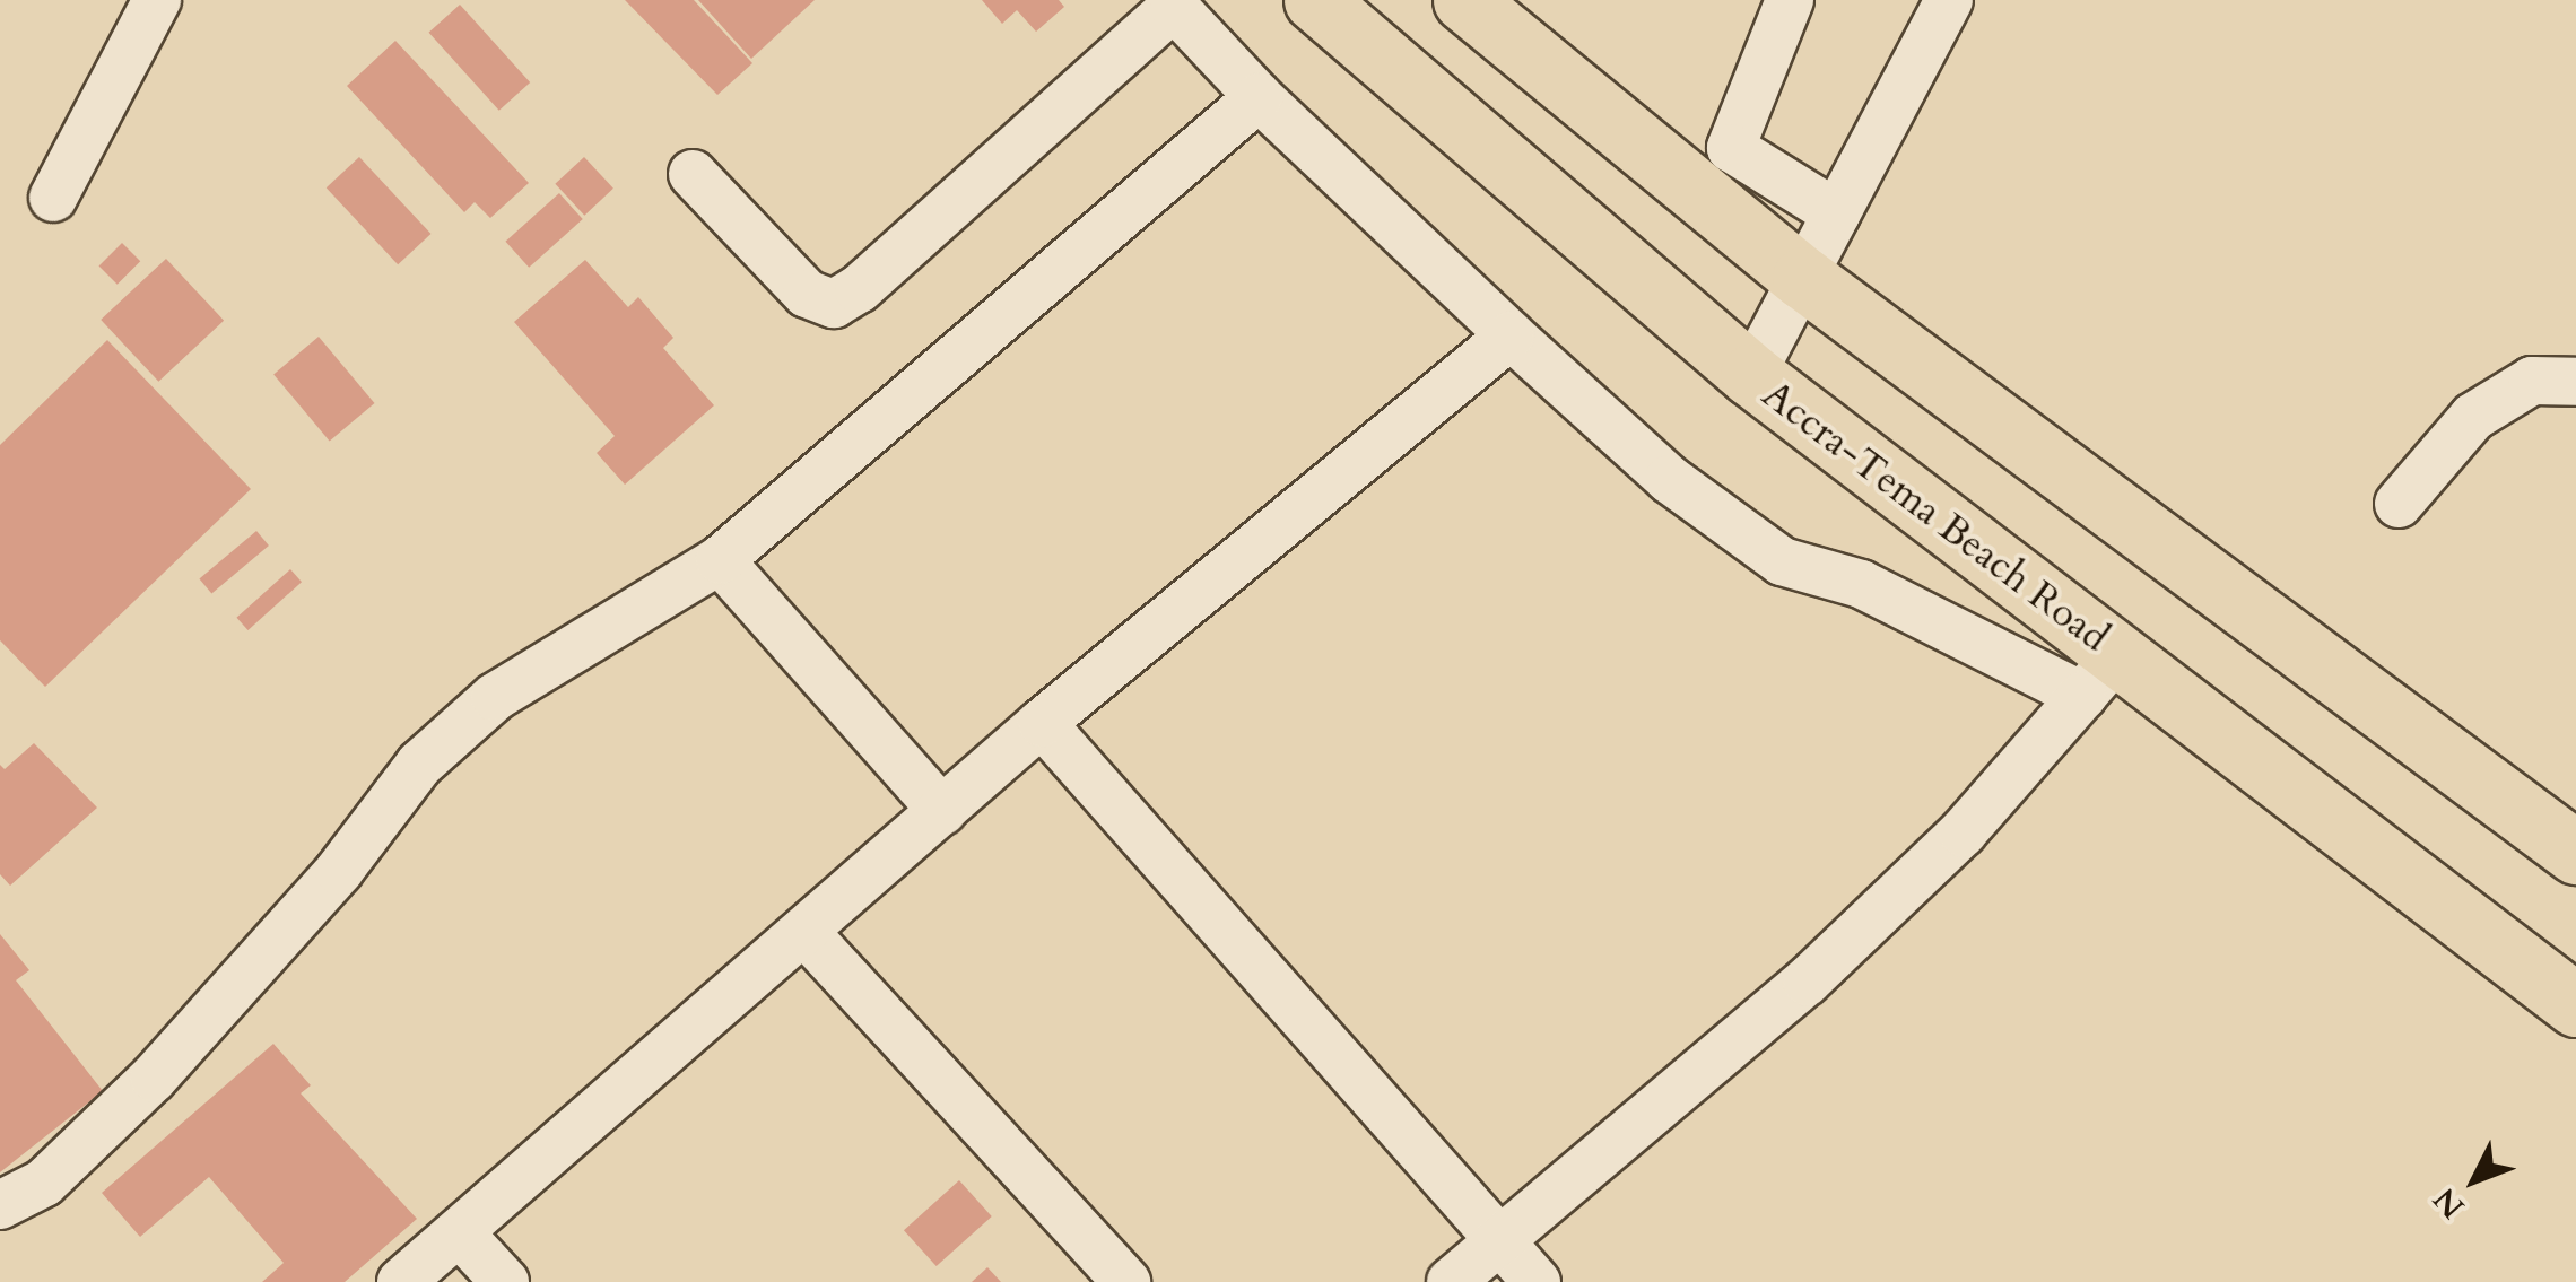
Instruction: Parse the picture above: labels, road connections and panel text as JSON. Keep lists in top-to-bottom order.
{
  "streets": {
    "main road": ["Accra-Tema Beach Road"]
  },
  "north": "bottom left"
}
